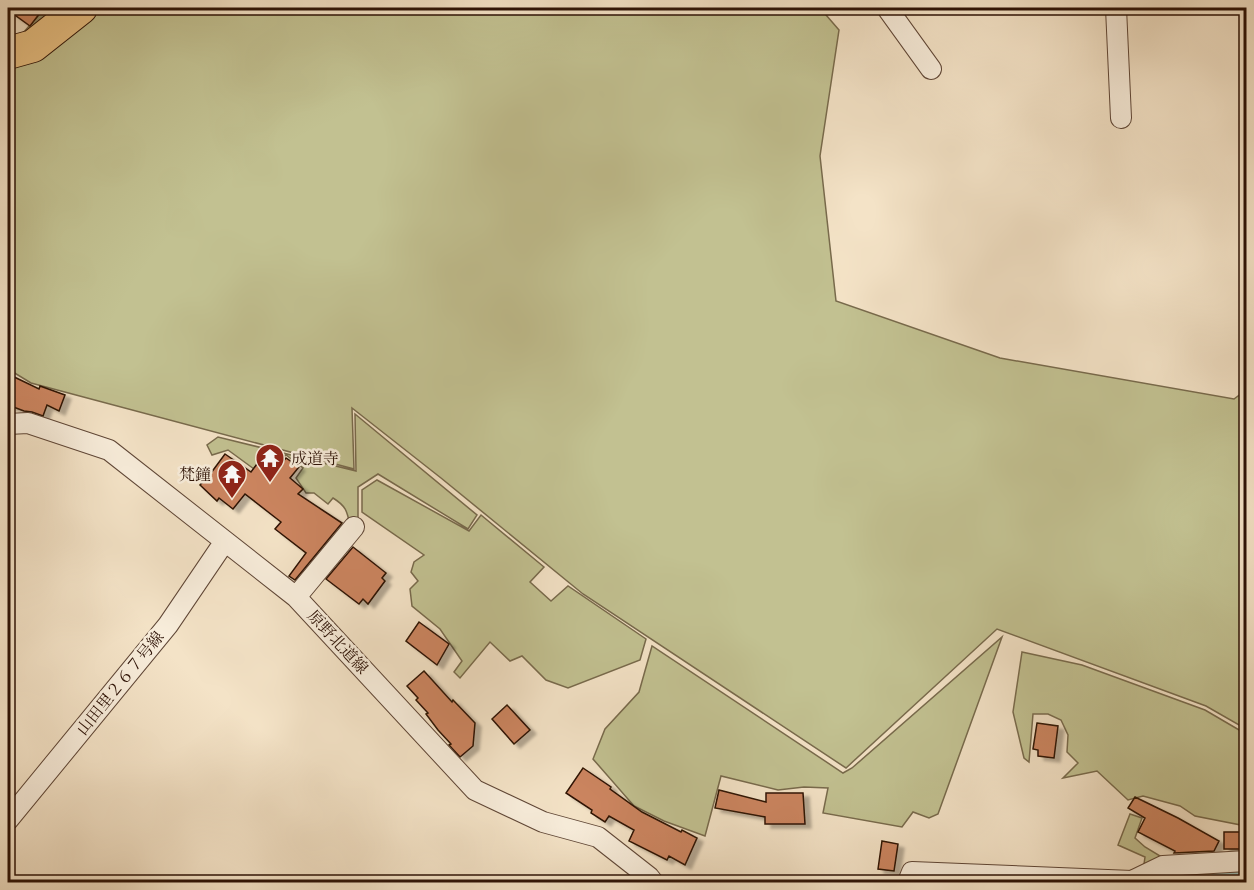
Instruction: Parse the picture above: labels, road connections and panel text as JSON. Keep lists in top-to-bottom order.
{
  "streets": {
    "street": ["原野北道線", "山田里２６７号線"]
  },
  "crossings": [
    ["原野北道線", "山田里２６７号線"]
  ],
  "places": {
    "temple": ["成道寺", "梵鐘"]
  }
}
